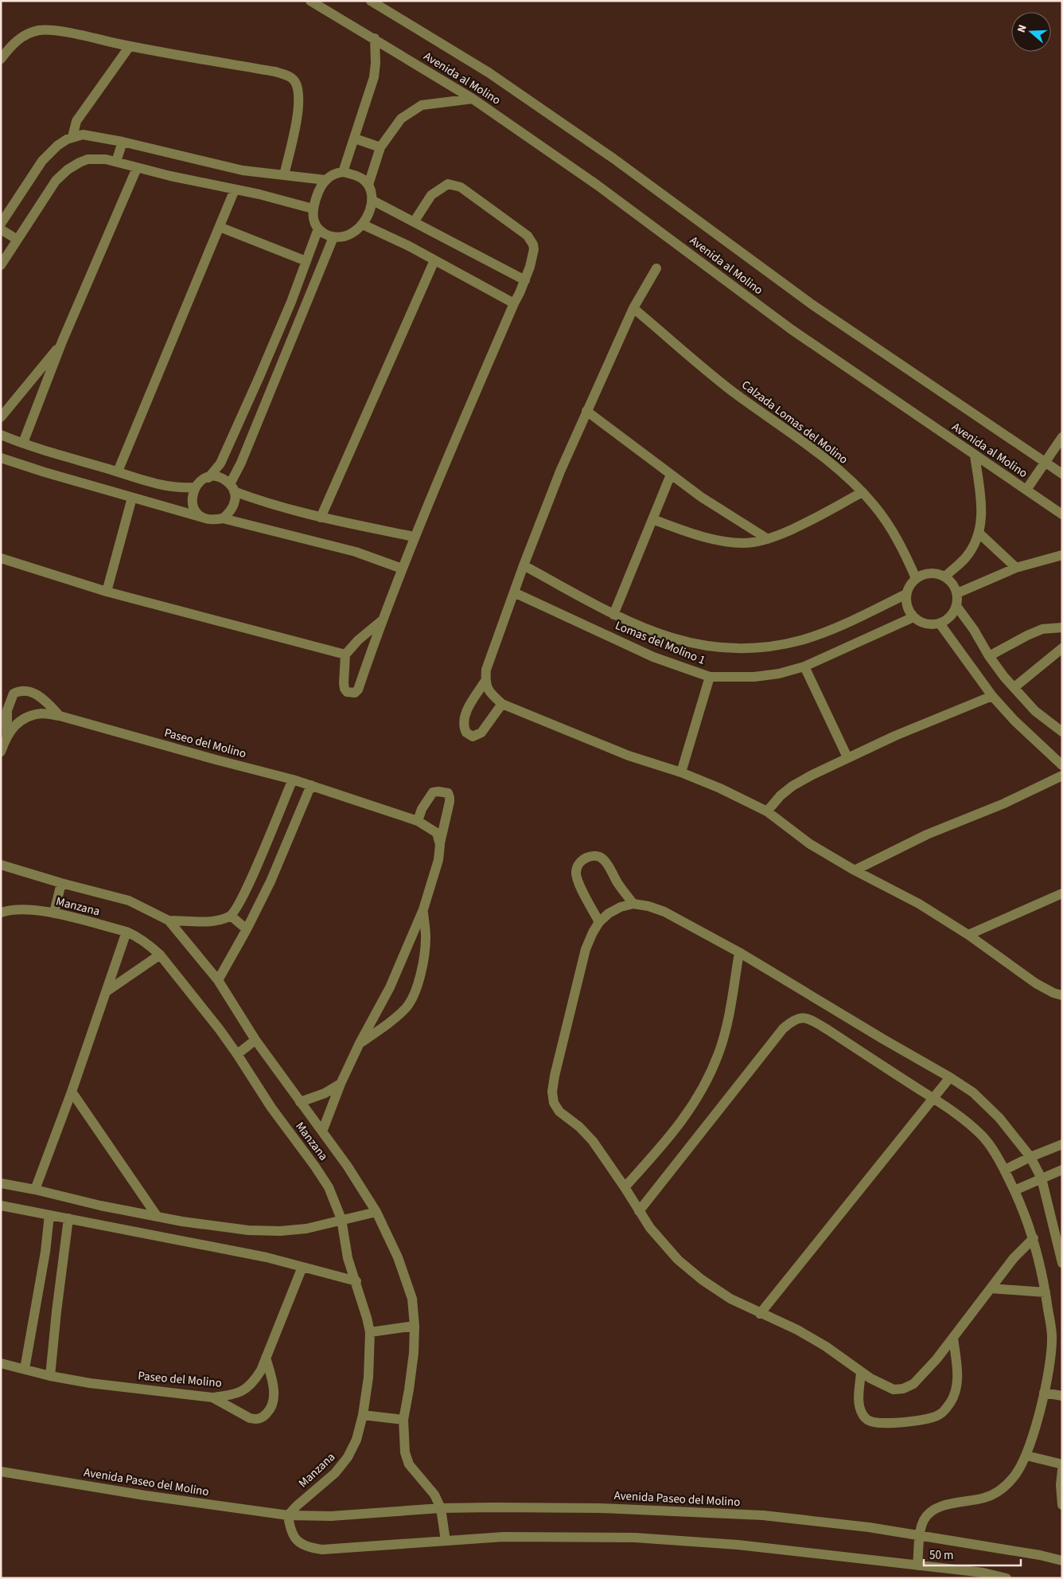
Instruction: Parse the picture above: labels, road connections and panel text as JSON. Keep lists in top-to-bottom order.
{
  "streets": {
    "street": [
      "Avenida al Molino",
      "Calzada Lomas del Molino",
      "Lomas del Molino 1",
      "Paseo del Molino",
      "Manzana",
      "Avenida Paseo del Molino"
    ]
  },
  "crossings": [
    ["Calzada Lomas del Molino", "Lomas del Molino 1"],
    ["Manzana", "Avenida Paseo del Molino"]
  ],
  "scale_bar": "50 m",
  "north": "left"
}
